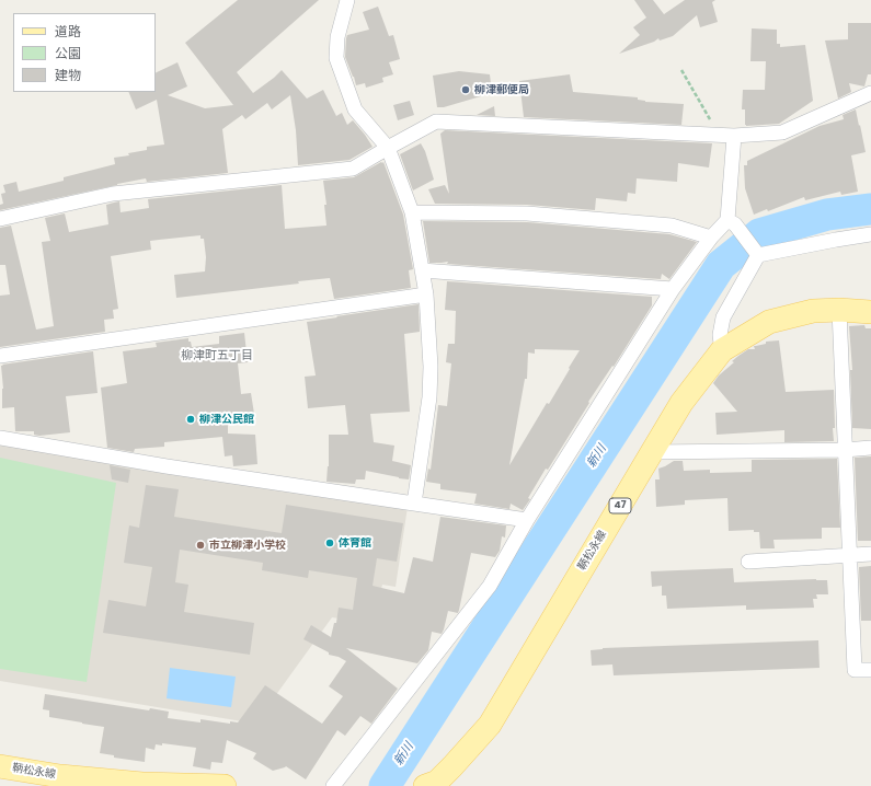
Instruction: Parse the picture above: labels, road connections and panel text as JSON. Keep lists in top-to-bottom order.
{
  "streets": {
    "main road": ["47", "鞆松永線"]
  },
  "districts": ["柳津町五丁目"],
  "water": ["新川"],
  "places": [
    "柳津郵便局",
    "柳津公民館",
    "体育館",
    "市立柳津小学校"
  ],
  "legend": ["道路", "公園", "建物"]
}
